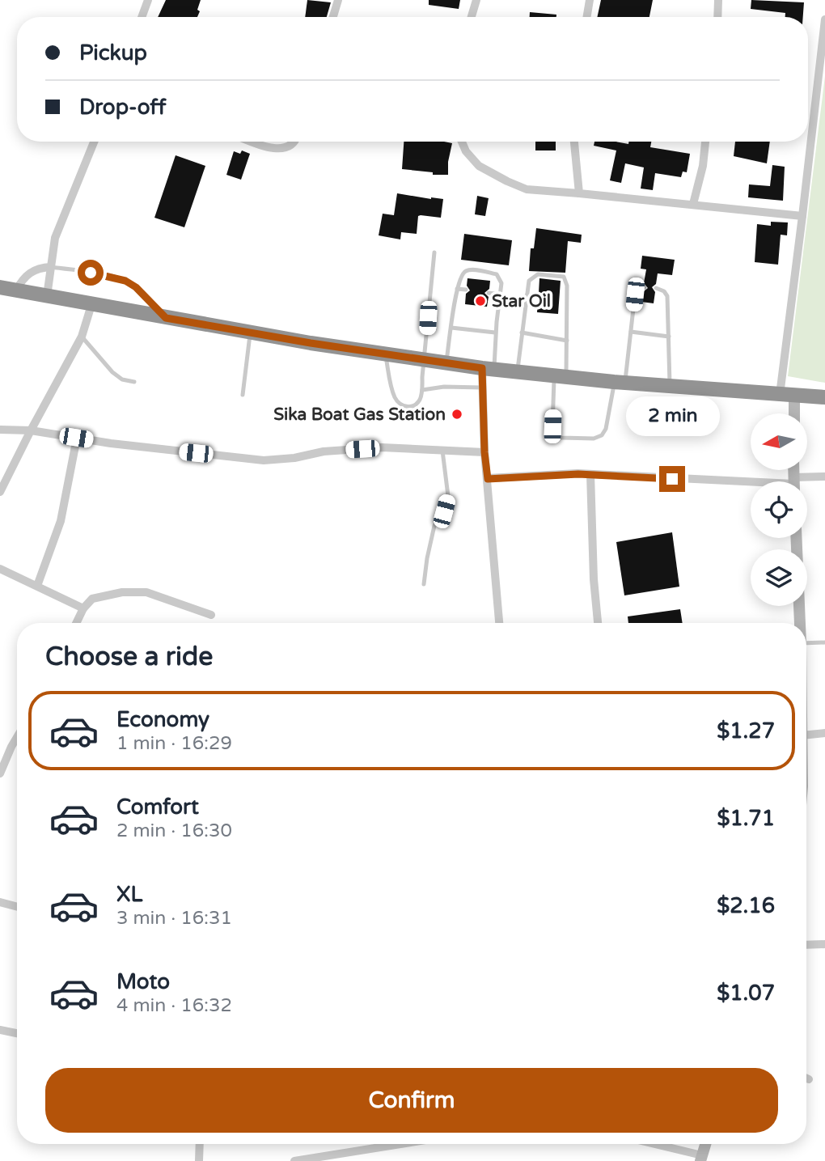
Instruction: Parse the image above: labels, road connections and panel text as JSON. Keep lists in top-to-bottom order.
{
  "places": ["Star Oil", "Sika Boat Gas Station"],
  "north": "left",
  "page": {
    "banner": ["Pickup", "Drop-off"],
    "bubble": "2 min",
    "heading": "Choose a ride",
    "list": [
      {
        "name": "Economy",
        "note": "1 min · 16:29",
        "value": "$1.27"
      },
      {
        "name": "Comfort",
        "note": "2 min · 16:30",
        "value": "$1.71"
      },
      {
        "name": "XL",
        "note": "3 min · 16:31",
        "value": "$2.16"
      },
      {
        "name": "Moto",
        "note": "4 min · 16:32",
        "value": "$1.07"
      }
    ],
    "buttons": "Confirm"
  }
}
